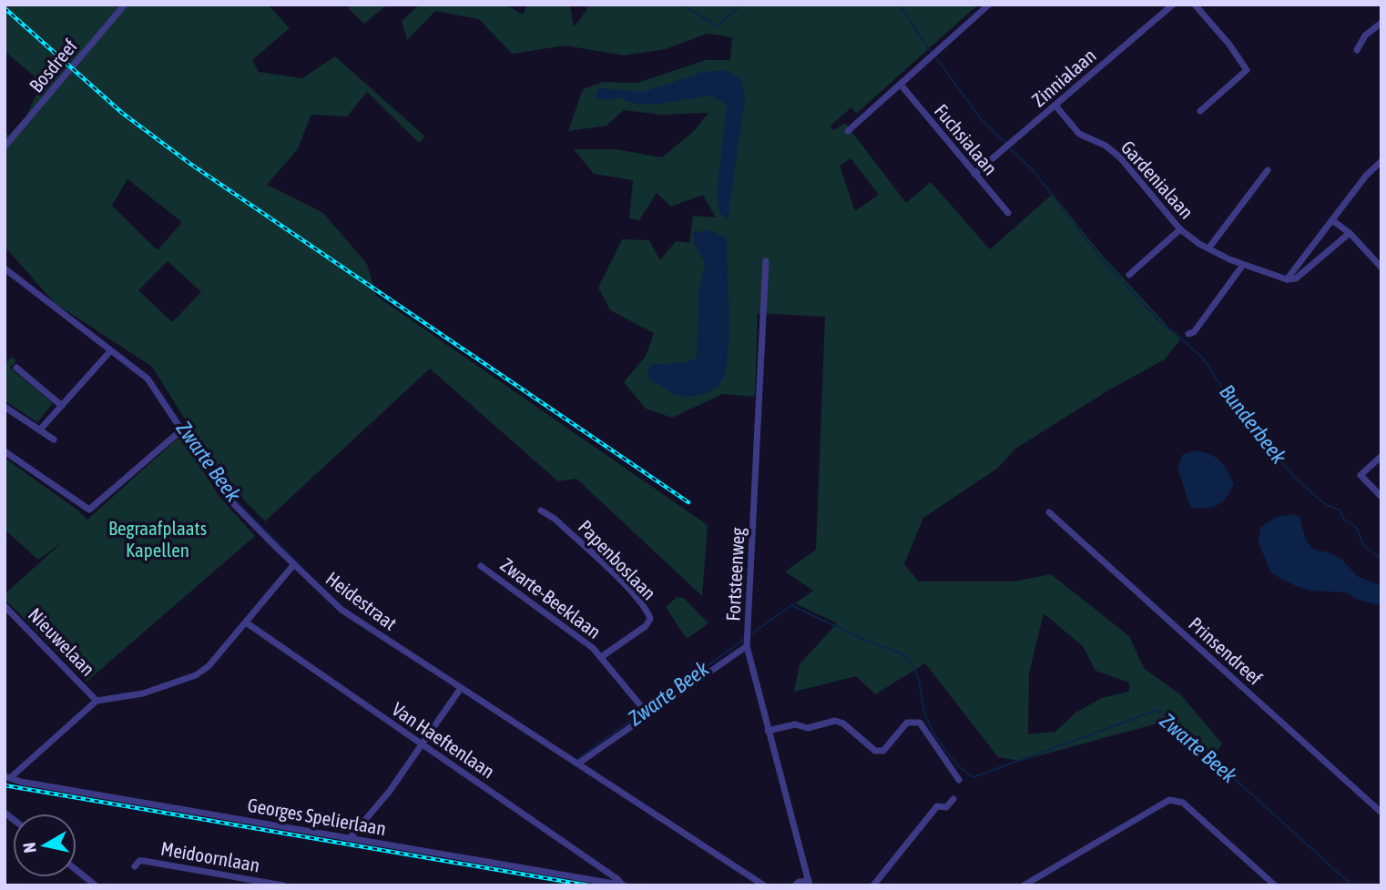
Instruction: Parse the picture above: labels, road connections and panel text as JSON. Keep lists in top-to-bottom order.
{
  "streets": {
    "street": [
      "Bosdreef",
      "Zinnialaan",
      "Fuchsialaan",
      "Gardenialaan",
      "Papenboslaan",
      "Fortsteenweg",
      "Zwarte-Beeklaan",
      "Heidestraat",
      "Nieuwelaan",
      "Prinsendreef",
      "Van Haeftenlaan",
      "Georges Spelierlaan",
      "Meidoornlaan"
    ]
  },
  "crossings": [
    ["Zinnialaan", "Fuchsialaan"],
    ["Zinnialaan", "Gardenialaan"],
    ["Papenboslaan", "Zwarte-Beeklaan"],
    ["Van Haeftenlaan", "Georges Spelierlaan"]
  ],
  "water": ["Bunderbeek", "Zwarte Beek"],
  "parks": ["Begraafplaats Kapellen"],
  "north": "left"
}
